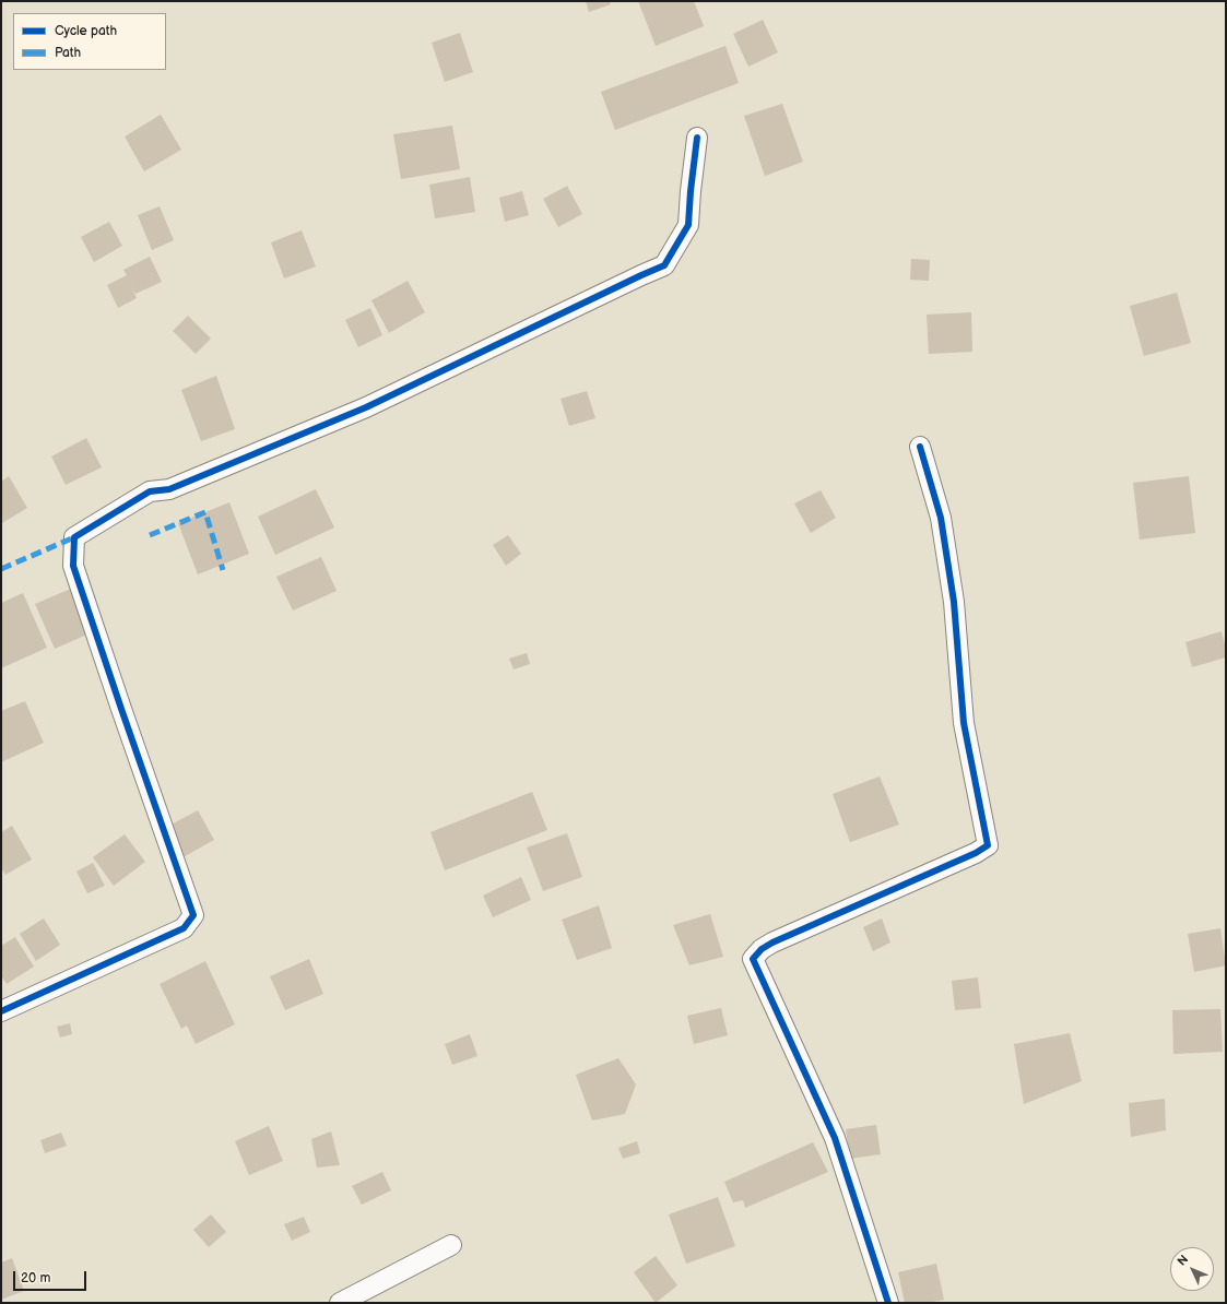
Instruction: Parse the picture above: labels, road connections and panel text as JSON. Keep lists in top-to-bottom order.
{
  "legend": ["Cycle path", "Path"],
  "scale_bar": "20 m",
  "north": "top left"
}
